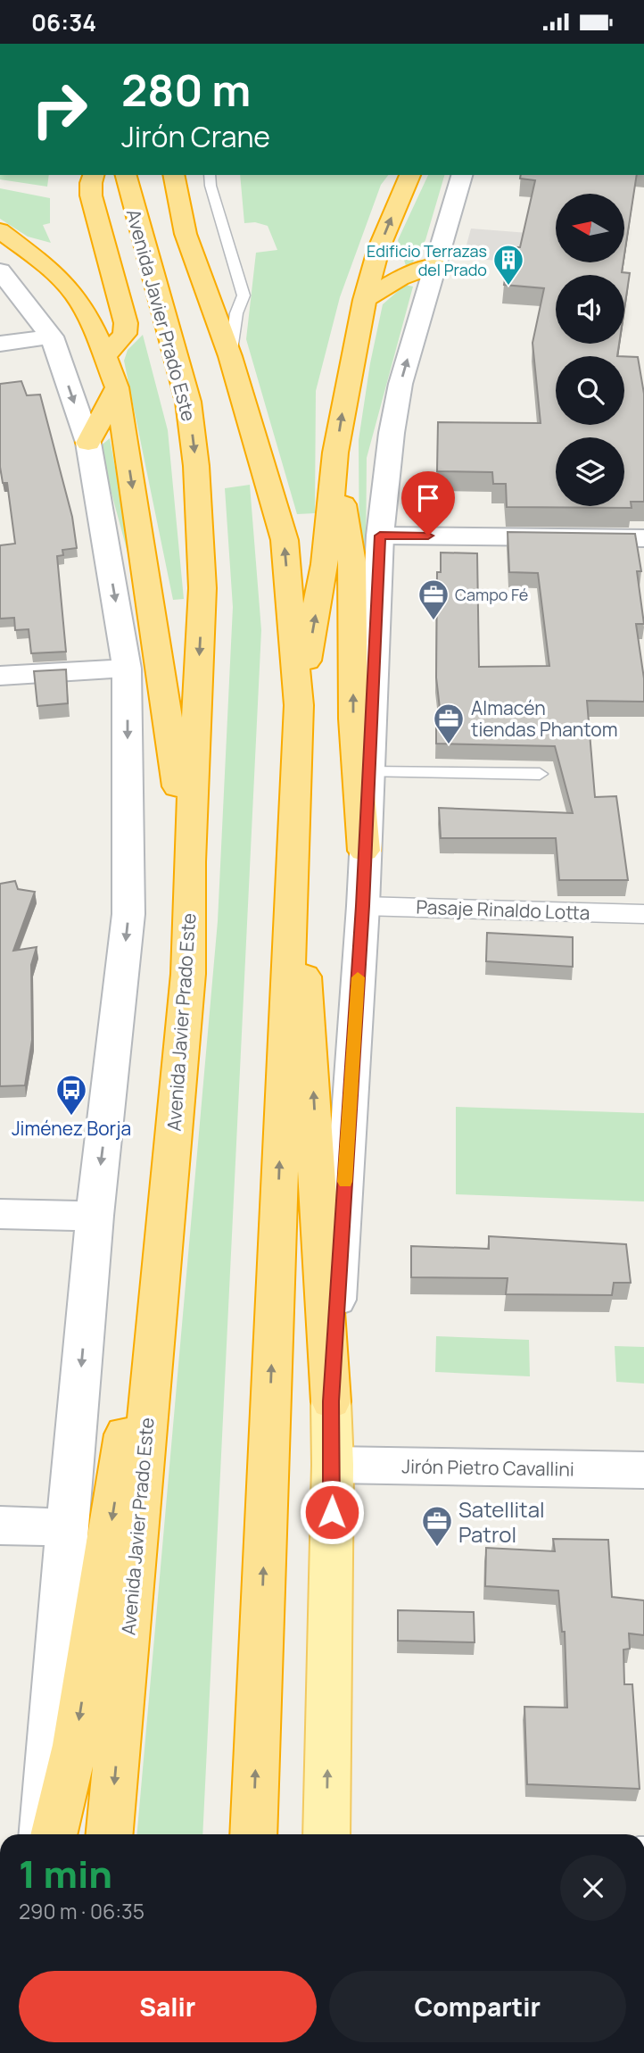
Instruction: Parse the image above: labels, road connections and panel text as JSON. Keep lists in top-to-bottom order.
{
  "streets": {
    "highway": ["Avenida Javier Prado Este"],
    "street": ["Pasaje Rinaldo Lotta", "Jirón Pietro Cavallini"]
  },
  "places": {
    "building": ["Edificio Terrazas del Prado"],
    "office": ["Campo Fé", "Almacén tiendas Phantom", "Satellital Patrol"],
    "bus stop": ["Jiménez Borja"]
  },
  "north": "left",
  "page": {
    "status": "06:34",
    "turn": ["280 m", "Jirón Crane"],
    "heading": ["1 min", "290 m · 06:35"],
    "buttons": ["Salir", "Compartir"]
  }
}
